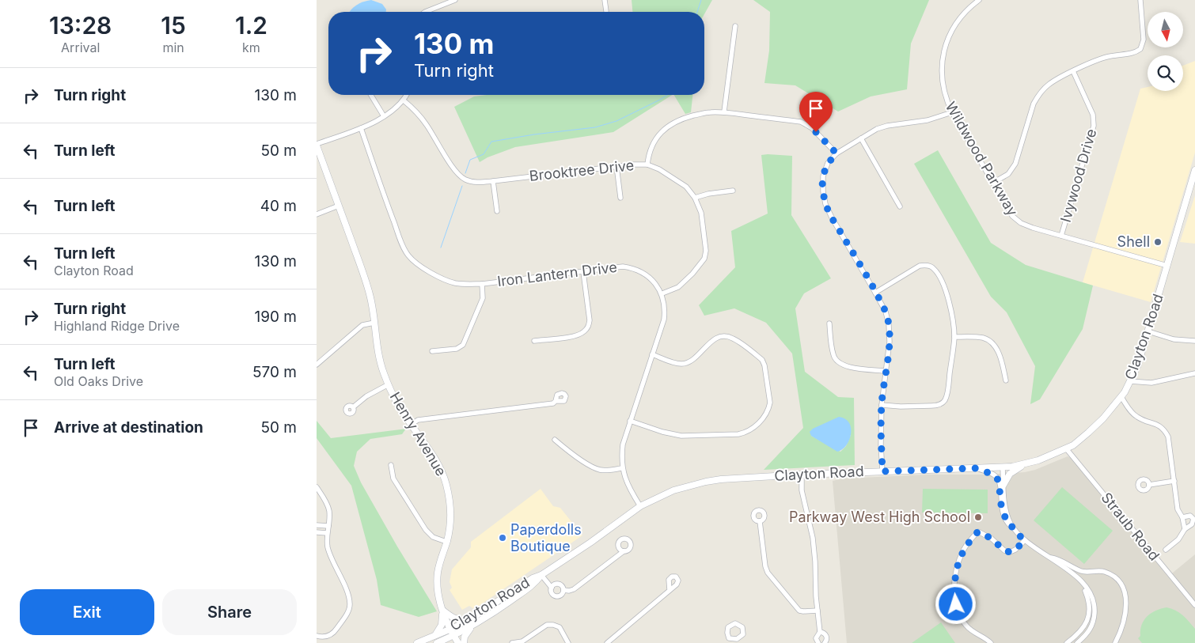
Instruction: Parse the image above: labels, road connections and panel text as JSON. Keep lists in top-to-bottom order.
{
  "streets": {
    "main road": ["Clayton Road", "Henry Avenue"],
    "street": [
      "Wildwood Parkway",
      "Brooktree Drive",
      "Ivywood Drive",
      "Iron Lantern Drive",
      "Straub Road"
    ]
  },
  "crossings": [
    ["Wildwood Parkway", "Ivywood Drive"],
    ["Wildwood Parkway", "Clayton Road"],
    ["Brooktree Drive", "Iron Lantern Drive"],
    ["Clayton Road", "Henry Avenue"],
    ["Clayton Road", "Straub Road"]
  ],
  "places": ["Shell", "Parkway West High School", "Paperdolls Boutique"],
  "north": "bottom",
  "page": {
    "eta": [
      "13:28",
      "Arrival",
      "15",
      "min",
      "1.2",
      "km"
    ],
    "turn": ["130 m", "Turn right"],
    "list": [
      {
        "name": "Turn right",
        "value": "130 m"
      },
      {
        "name": "Turn left",
        "value": "50 m"
      },
      {
        "name": "Turn left",
        "value": "40 m"
      },
      {
        "name": "Turn left",
        "note": "Clayton Road",
        "value": "130 m"
      },
      {
        "name": "Turn right",
        "note": "Highland Ridge Drive",
        "value": "190 m"
      },
      {
        "name": "Turn left",
        "note": "Old Oaks Drive",
        "value": "570 m"
      },
      {
        "name": "Arrive at destination",
        "value": "50 m"
      }
    ],
    "buttons": ["Exit", "Share"]
  }
}
